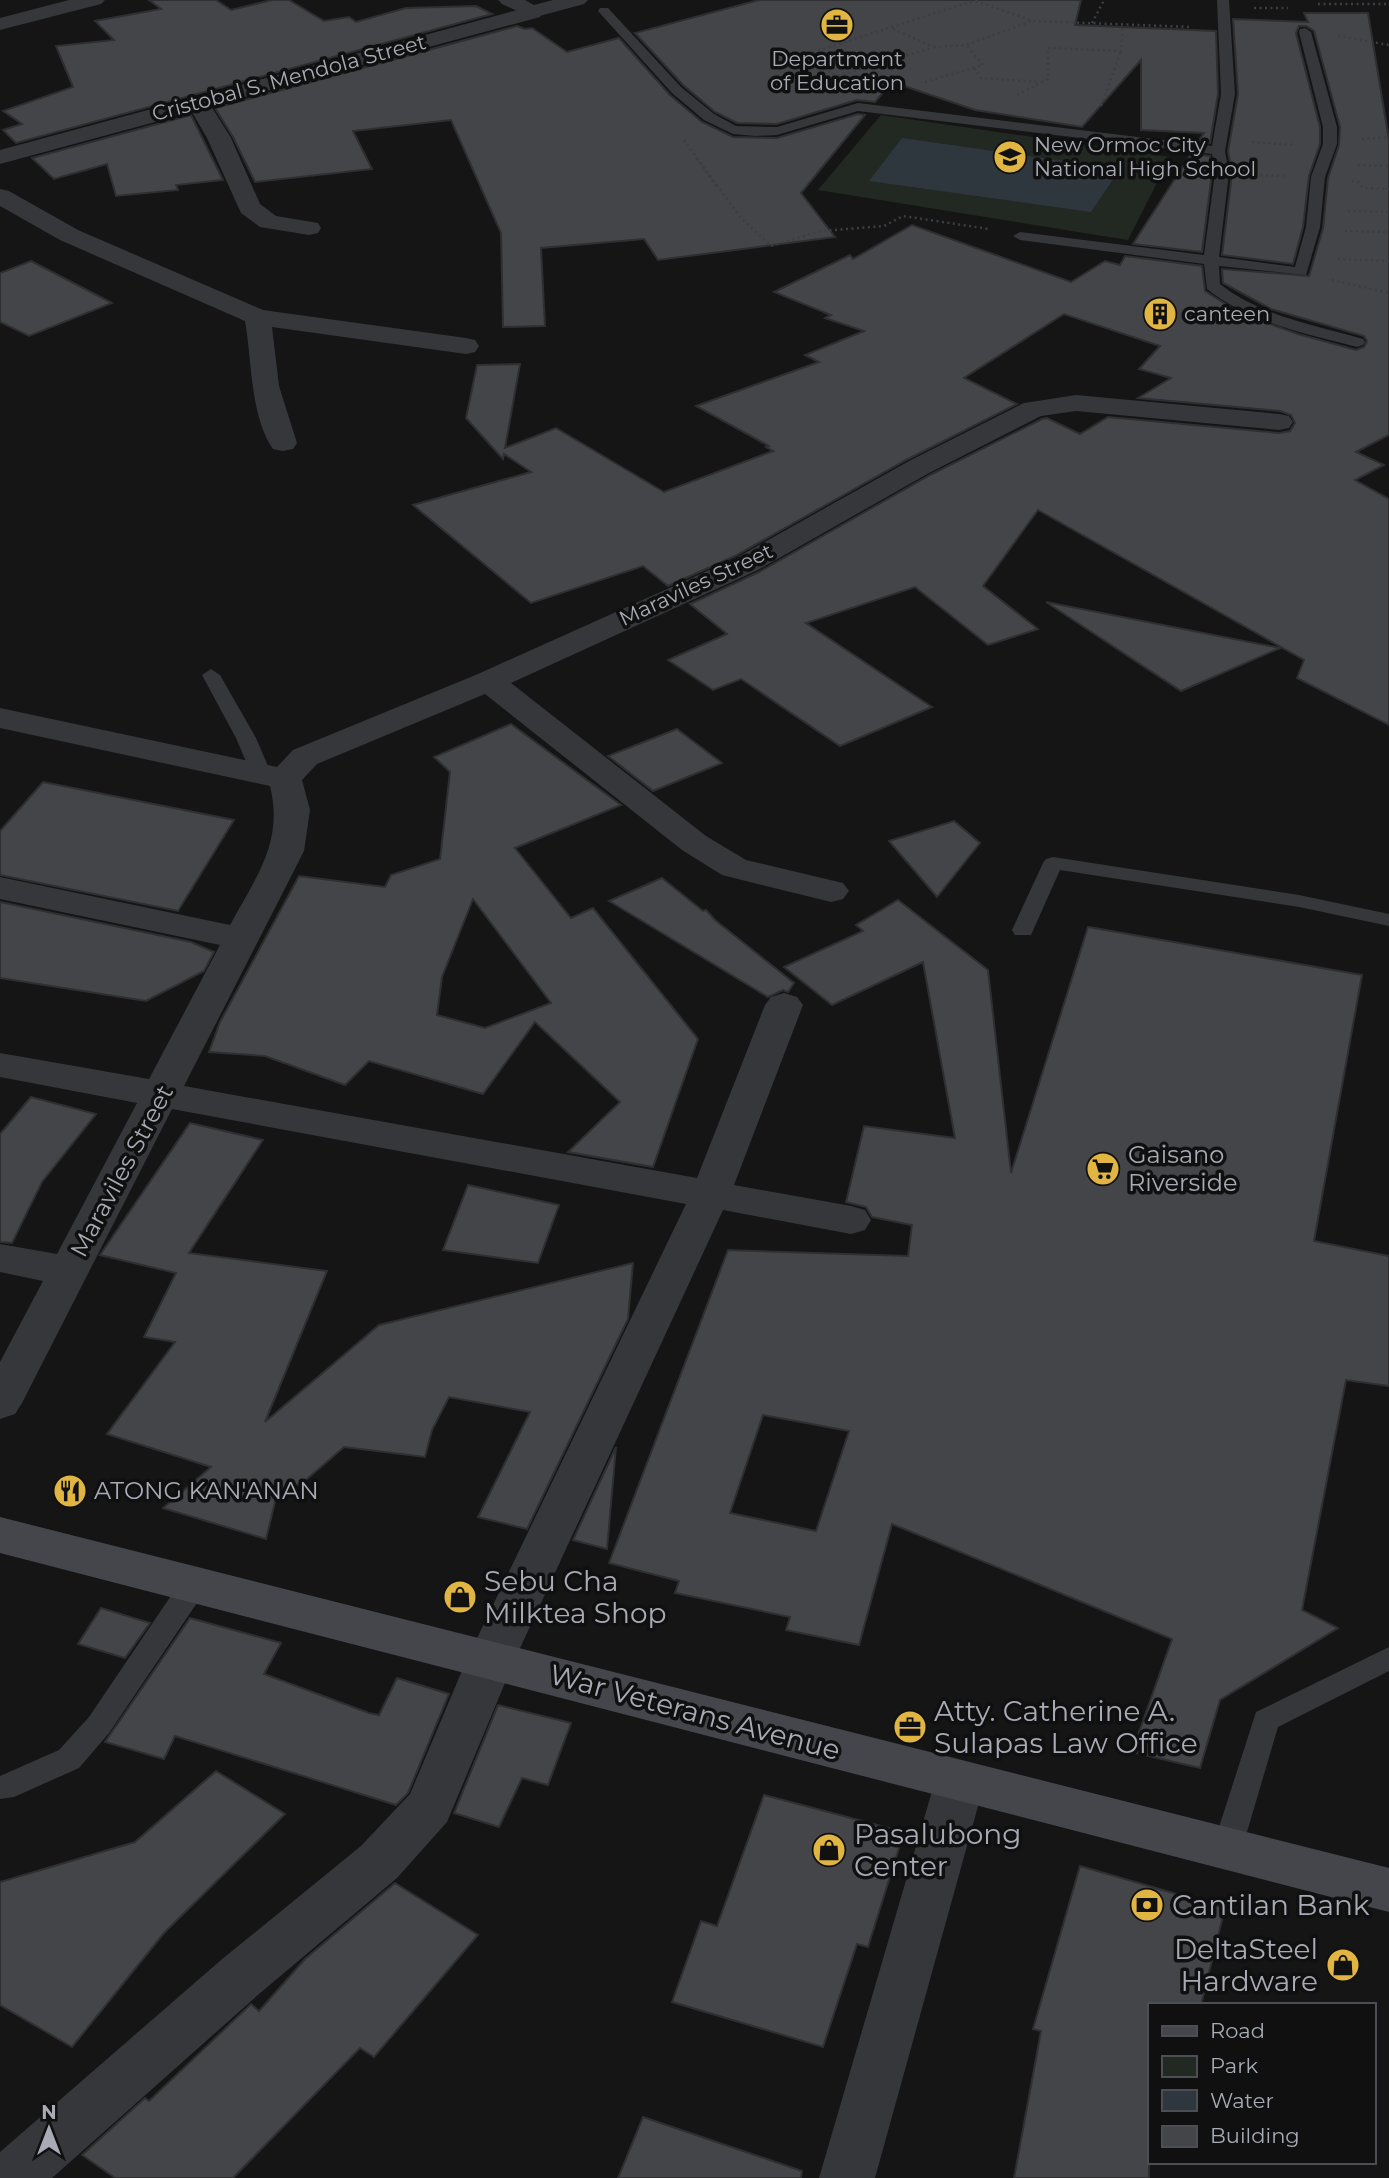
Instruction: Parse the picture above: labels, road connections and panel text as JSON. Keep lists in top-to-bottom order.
{
  "streets": {
    "main road": ["War Veterans Avenue"],
    "street": ["Cristobal S. Mendola Street", "Maraviles Street"]
  },
  "places": {
    "office": ["Department of Education", "Atty. Catherine A. Sulapas Law Office"],
    "school or university": ["New Ormoc City National High School"],
    "building": ["canteen"],
    "supermarket": ["Gaisano Riverside"],
    "restaurant": ["ATONG KAN'ANAN"],
    "shop": ["Sebu Cha Milktea Shop", "Pasalubong Center", "DeltaSteel Hardware"],
    "bank": ["Cantilan Bank"]
  },
  "legend": [
    "Road",
    "Park",
    "Water",
    "Building"
  ],
  "north": "top"
}
